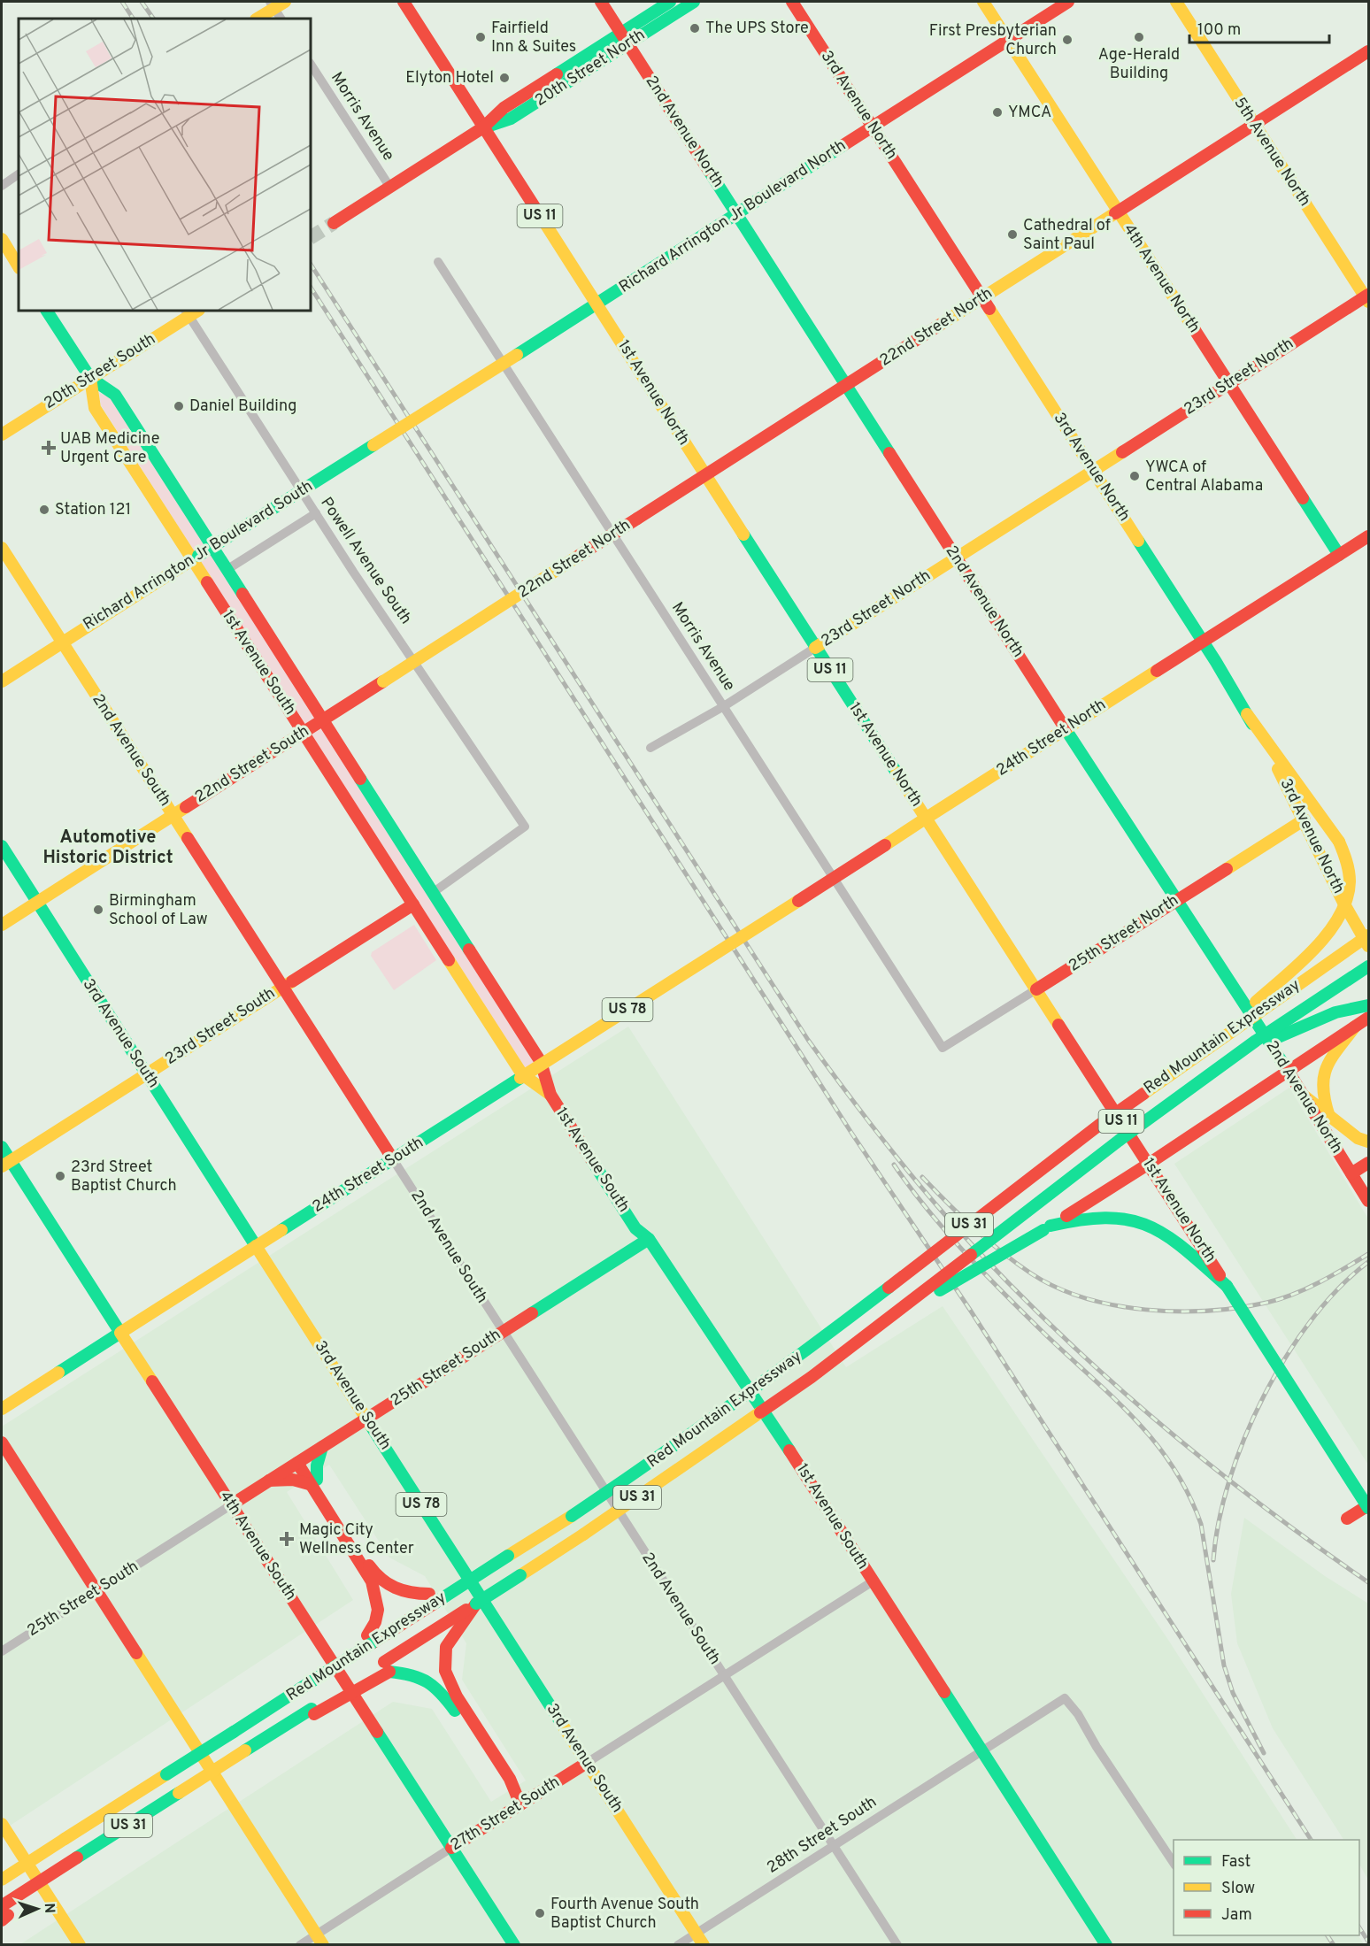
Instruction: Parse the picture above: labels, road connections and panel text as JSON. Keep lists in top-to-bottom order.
{
  "streets": {
    "main road": [
      "20th Street North",
      "3rd Avenue North",
      "2nd Avenue North",
      "5th Avenue North",
      "US 11",
      "Richard Arrington Jr Boulevard North",
      "4th Avenue North",
      "22nd Street North",
      "20th Street South",
      "23rd Street North",
      "1st Avenue North",
      "Richard Arrington Jr Boulevard South",
      "1st Avenue South",
      "24th Street North",
      "2nd Avenue South",
      "22nd Street South",
      "25th Street North",
      "US 78",
      "23rd Street South",
      "3rd Avenue South",
      "Red Mountain Expressway",
      "24th Street South",
      "US 31",
      "25th Street South",
      "4th Avenue South",
      "27th Street South"
    ],
    "street": ["Morris Avenue", "Powell Avenue South", "28th Street South"]
  },
  "crossings": [
    ["20th Street North", "Morris Avenue"],
    ["20th Street North", "2nd Avenue North"],
    ["20th Street North", "1st Avenue North"],
    ["3rd Avenue North", "Richard Arrington Jr Boulevard North"],
    ["3rd Avenue North", "22nd Street North"],
    ["3rd Avenue North", "23rd Street North"],
    ["3rd Avenue North", "24th Street North"],
    ["3rd Avenue North", "25th Street North"],
    ["Morris Avenue", "23rd Street North"],
    ["Morris Avenue", "25th Street North"],
    ["2nd Avenue North", "Richard Arrington Jr Boulevard North"],
    ["2nd Avenue North", "22nd Street North"],
    ["2nd Avenue North", "23rd Street North"],
    ["2nd Avenue North", "24th Street North"],
    ["2nd Avenue North", "25th Street North"],
    ["5th Avenue North", "22nd Street North"],
    ["5th Avenue North", "23rd Street North"],
    ["Richard Arrington Jr Boulevard North", "4th Avenue North"],
    ["Richard Arrington Jr Boulevard North", "1st Avenue North"],
    ["Richard Arrington Jr Boulevard North", "Richard Arrington Jr Boulevard South"],
    ["4th Avenue North", "22nd Street North"],
    ["4th Avenue North", "23rd Street North"],
    ["4th Avenue North", "24th Street North"],
    ["22nd Street North", "1st Avenue North"],
    ["22nd Street North", "22nd Street South"],
    ["20th Street South", "Powell Avenue South"],
    ["20th Street South", "1st Avenue South"],
    ["23rd Street North", "1st Avenue North"],
    ["1st Avenue North", "24th Street North"],
    ["1st Avenue North", "25th Street North"],
    ["Richard Arrington Jr Boulevard South", "1st Avenue South"],
    ["Richard Arrington Jr Boulevard South", "2nd Avenue South"],
    ["Powell Avenue South", "1st Avenue South"],
    ["1st Avenue South", "22nd Street South"],
    ["1st Avenue South", "23rd Street South"],
    ["1st Avenue South", "25th Street South"],
    ["1st Avenue South", "27th Street South"],
    ["1st Avenue South", "28th Street South"],
    ["24th Street North", "24th Street South"],
    ["2nd Avenue South", "22nd Street South"],
    ["2nd Avenue South", "23rd Street South"],
    ["2nd Avenue South", "24th Street South"],
    ["2nd Avenue South", "25th Street South"],
    ["2nd Avenue South", "27th Street South"],
    ["2nd Avenue South", "28th Street South"],
    ["22nd Street South", "3rd Avenue South"],
    ["23rd Street South", "3rd Avenue South"],
    ["23rd Street South", "4th Avenue South"],
    ["3rd Avenue South", "24th Street South"],
    ["3rd Avenue South", "25th Street South"],
    ["3rd Avenue South", "27th Street South"],
    ["3rd Avenue South", "28th Street South"],
    ["24th Street South", "4th Avenue South"],
    ["25th Street South", "4th Avenue South"],
    ["4th Avenue South", "27th Street South"]
  ],
  "districts": ["Automotive Historic District"],
  "places": {
    "other": [
      "The UPS Store",
      "Fairfield Inn & Suites",
      "Age-Herald Building",
      "First Presbyterian Church",
      "Elyton Hotel",
      "YMCA",
      "Cathedral of Saint Paul",
      "Daniel Building",
      "YWCA of Central Alabama",
      "Station 121",
      "Birmingham School of Law",
      "23rd Street Baptist Church",
      "Fourth Avenue South Baptist Church"
    ],
    "health": ["UAB Medicine Urgent Care", "Magic City Wellness Center"]
  },
  "legend": ["Fast", "Slow", "Jam"],
  "scale_bar": "100 m",
  "north": "right"
}
